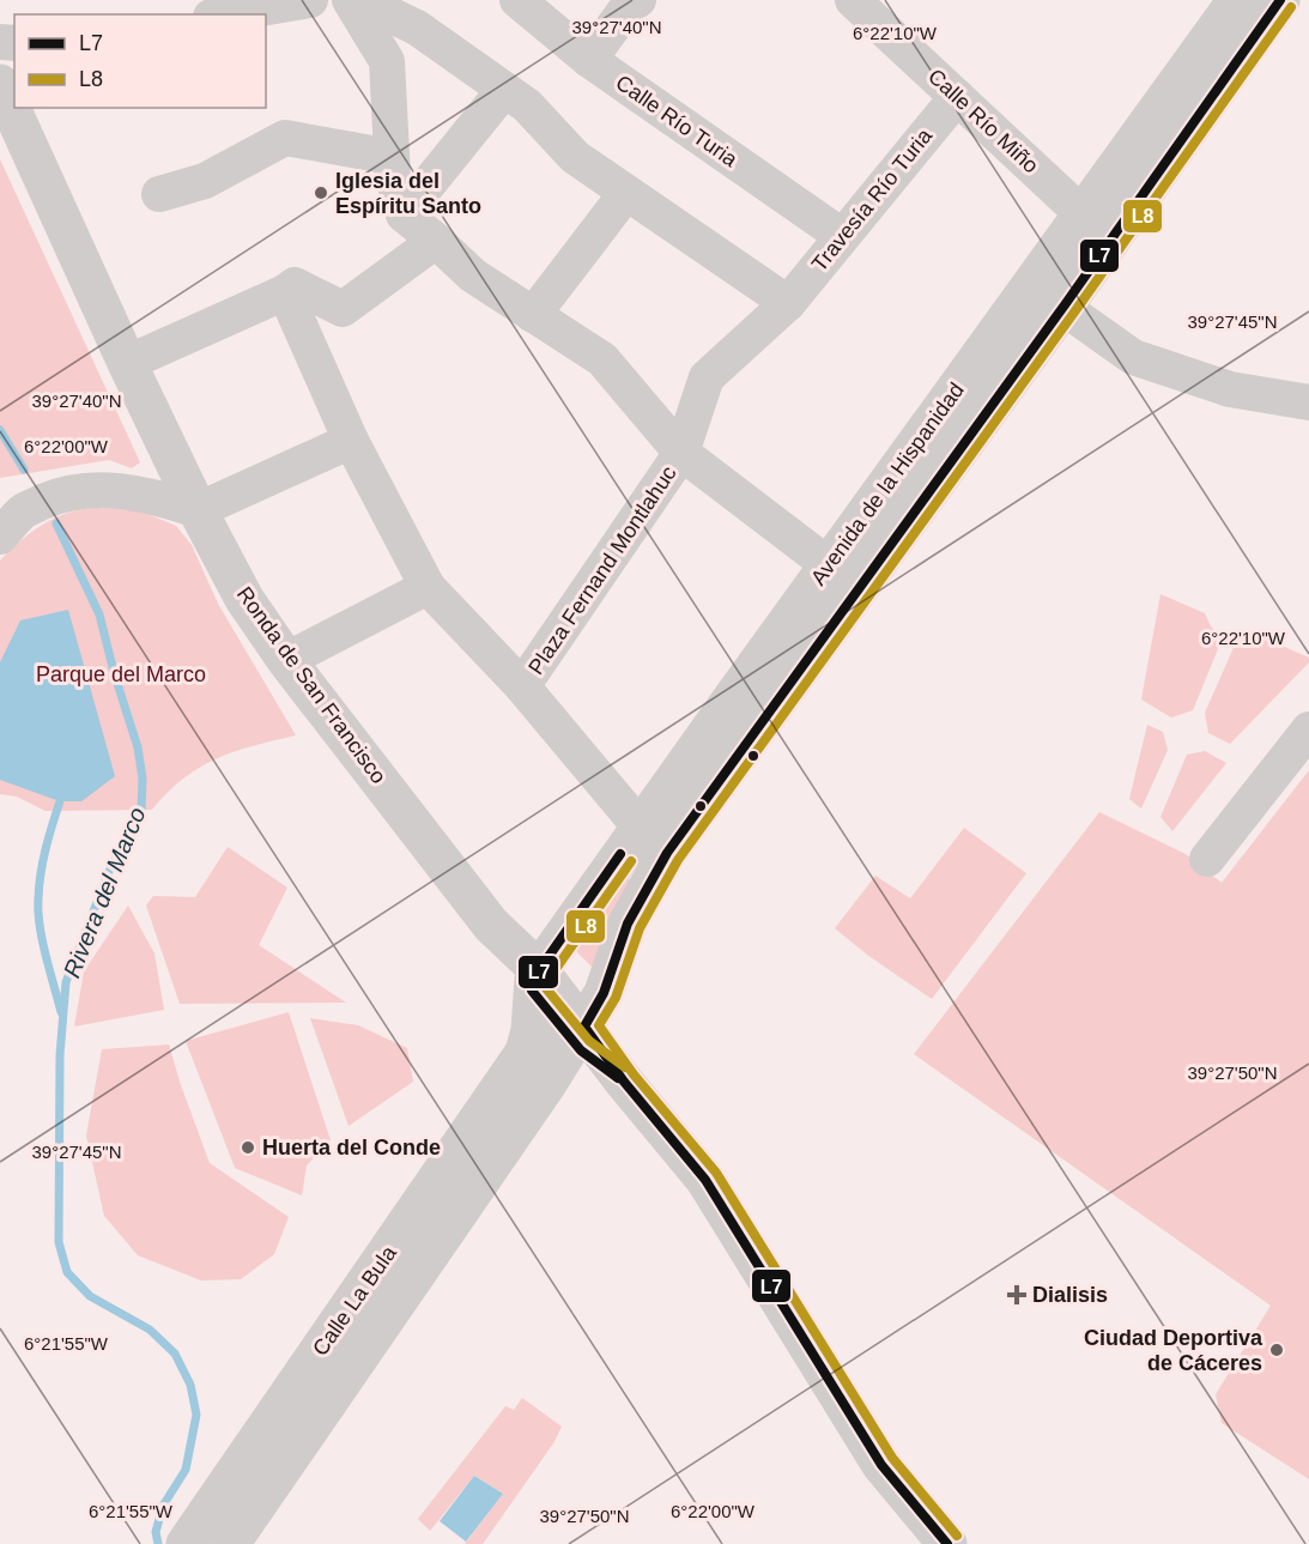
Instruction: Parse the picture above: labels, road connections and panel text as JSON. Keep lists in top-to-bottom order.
{
  "streets": {
    "main road": ["Avenida de la Hispanidad", "Ronda de San Francisco", "Calle La Bula"],
    "street": [
      "Calle Río Turia",
      "Calle Río Miño",
      "Travesía Río Turia",
      "Plaza Fernand Montlahuc"
    ]
  },
  "crossings": [
    ["Calle Río Turia", "Travesía Río Turia"],
    ["Calle Río Miño", "Travesía Río Turia"],
    ["Calle Río Miño", "Avenida de la Hispanidad"],
    ["Travesía Río Turia", "Plaza Fernand Montlahuc"],
    ["Avenida de la Hispanidad", "Plaza Fernand Montlahuc"],
    ["Avenida de la Hispanidad", "Ronda de San Francisco"],
    ["Avenida de la Hispanidad", "Calle La Bula"],
    ["Ronda de San Francisco", "Calle La Bula"]
  ],
  "water": ["Rivera del Marco"],
  "parks": ["Parque del Marco"],
  "places": {
    "other": ["Iglesia del Espíritu Santo", "Huerta del Conde", "Ciudad Deportiva de Cáceres"],
    "health": ["Dialisis"]
  },
  "lines": ["transit line L7", "transit line L8"],
  "legend": ["L7", "L8"],
  "coordinates": [
    "39°27'40\"N",
    "6°22'10\"W",
    "39°27'45\"N",
    "6°22'00\"W",
    "39°27'50\"N",
    "6°21'55\"W"
  ]
}
